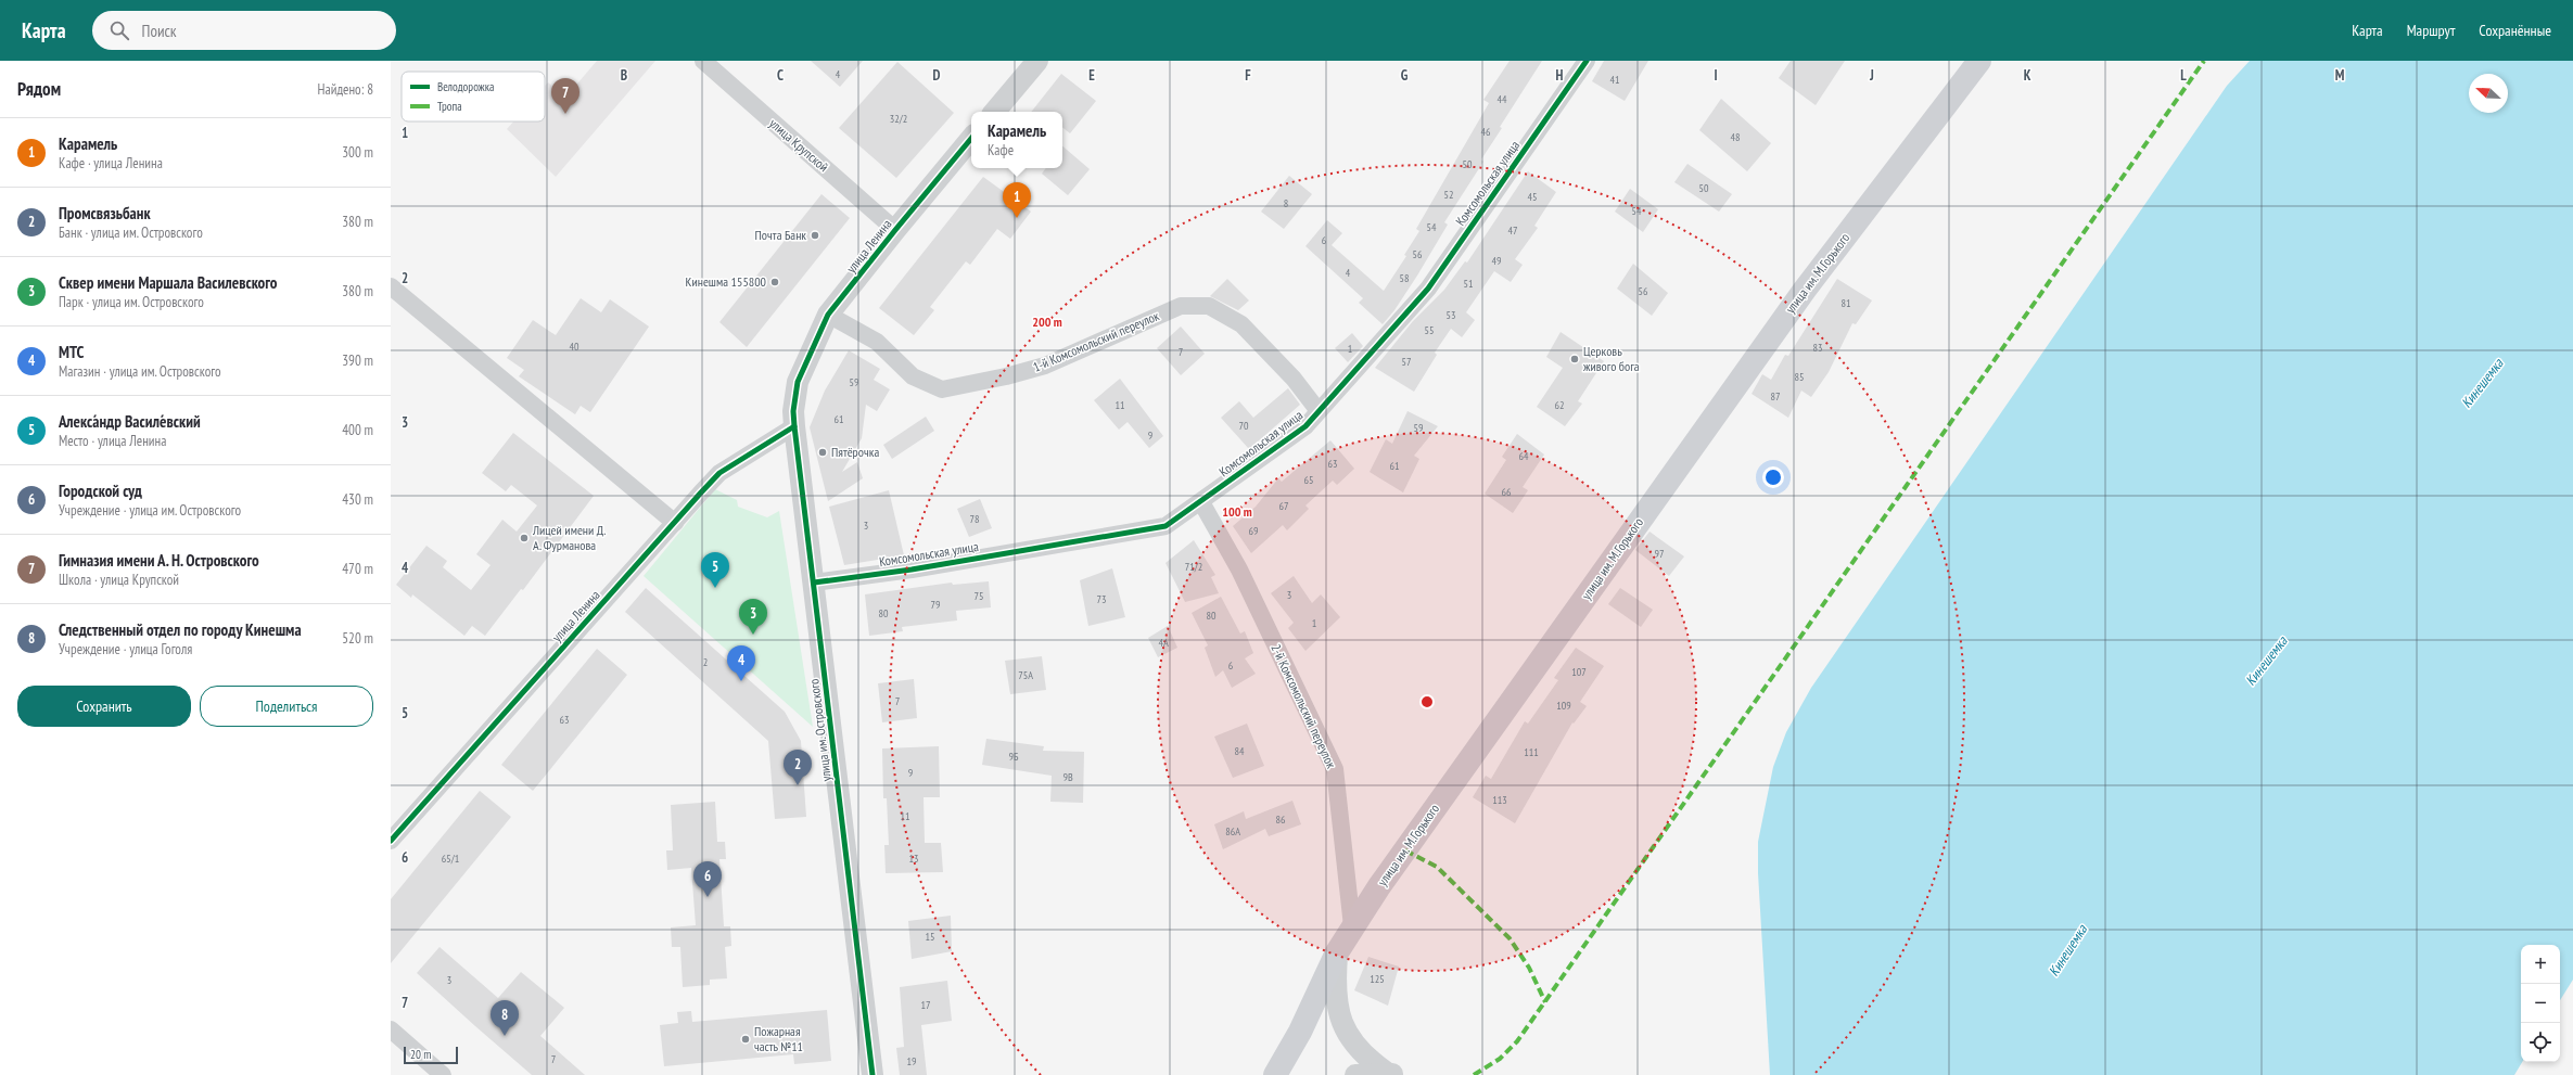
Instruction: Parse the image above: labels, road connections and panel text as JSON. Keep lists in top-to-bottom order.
{
  "streets": {
    "main road": ["улица им. М.Горького"],
    "street": [
      "улица Крупской",
      "Комсомольская улица",
      "улица Ленина",
      "1-й Комсомольский переулок",
      "2-й Комсомольский переулок",
      "улица им. Островского"
    ]
  },
  "crossings": [
    ["улица Крупской", "улица Ленина"],
    ["Комсомольская улица", "1-й Комсомольский переулок"],
    ["Комсомольская улица", "2-й Комсомольский переулок"],
    ["Комсомольская улица", "улица им. Островского"],
    ["улица Ленина", "1-й Комсомольский переулок"],
    ["улица Ленина", "улица им. Островского"],
    ["улица им. М.Горького", "2-й Комсомольский переулок"]
  ],
  "water": ["Кинешемка"],
  "places": [
    "Почта Банк",
    "Кинешма 155800",
    "Церковь живого бога",
    "Пятёрочка",
    "Лицей имени Д. А. Фурманова",
    "Пожарная часть №11"
  ],
  "house_numbers": [
    "4",
    "41",
    "44",
    "32/2",
    "46",
    "48",
    "50",
    "50",
    "52",
    "45",
    "8",
    "54",
    "54",
    "47",
    "6",
    "56",
    "49",
    "4",
    "58",
    "51",
    "56",
    "81",
    "53",
    "55",
    "40",
    "83",
    "1",
    "7",
    "57",
    "85",
    "59",
    "87",
    "11",
    "62",
    "61",
    "70",
    "59",
    "9",
    "64",
    "63",
    "61",
    "65",
    "66",
    "67",
    "78",
    "3",
    "69",
    "97",
    "71/2",
    "3",
    "75",
    "73",
    "79",
    "80",
    "80",
    "1",
    "4А",
    "2",
    "6",
    "107",
    "75А",
    "7",
    "109",
    "63",
    "84",
    "111",
    "9Б",
    "9",
    "9В",
    "113",
    "11",
    "86",
    "86А",
    "65/1",
    "13",
    "15",
    "125",
    "3",
    "17",
    "7",
    "19"
  ],
  "legend": ["Велодорожка", "Тропа"],
  "scale_bar": "20 m",
  "north": "top left",
  "page": {
    "header": "Карта",
    "search": "Поиск",
    "nav": ["Карта", "Маршрут", "Сохранённые"],
    "heading": ["Рядом", "Найдено: 8"],
    "pins": [
      "7",
      "1",
      "5",
      "3",
      "4",
      "2",
      "6",
      "8"
    ],
    "popup": ["Карамель", "Кафе"],
    "list": [
      {
        "mark": "1",
        "name": "Карамель",
        "note": "Кафе · улица Ленина",
        "value": "300 m"
      },
      {
        "mark": "2",
        "name": "Промсвязьбанк",
        "note": "Банк · улица им. Островского",
        "value": "380 m"
      },
      {
        "mark": "3",
        "name": "Сквер имени Маршала Василевского",
        "note": "Парк · улица им. Островского",
        "value": "380 m"
      },
      {
        "mark": "4",
        "name": "МТС",
        "note": "Магазин · улица им. Островского",
        "value": "390 m"
      },
      {
        "mark": "5",
        "name": "Алекса́ндр Василе́вский",
        "note": "Место · улица Ленина",
        "value": "400 m"
      },
      {
        "mark": "6",
        "name": "Городской суд",
        "note": "Учреждение · улица им. Островского",
        "value": "430 m"
      },
      {
        "mark": "7",
        "name": "Гимназия имени А. Н. Островского",
        "note": "Школа · улица Крупской",
        "value": "470 m"
      },
      {
        "mark": "8",
        "name": "Следственный отдел по городу Кинешма",
        "note": "Учреждение · улица Гоголя",
        "value": "520 m"
      }
    ],
    "buttons": ["Сохранить", "Поделиться"],
    "map_buttons": ["+", "−"],
    "scale": "20 m"
  },
  "grid": {
    "columns": [
      "B",
      "C",
      "D",
      "E",
      "F",
      "G",
      "H",
      "I",
      "J",
      "K",
      "L",
      "M"
    ],
    "rows": [
      "1",
      "2",
      "3",
      "4",
      "5",
      "6",
      "7"
    ]
  },
  "rings": ["200 m", "100 m"]
}
